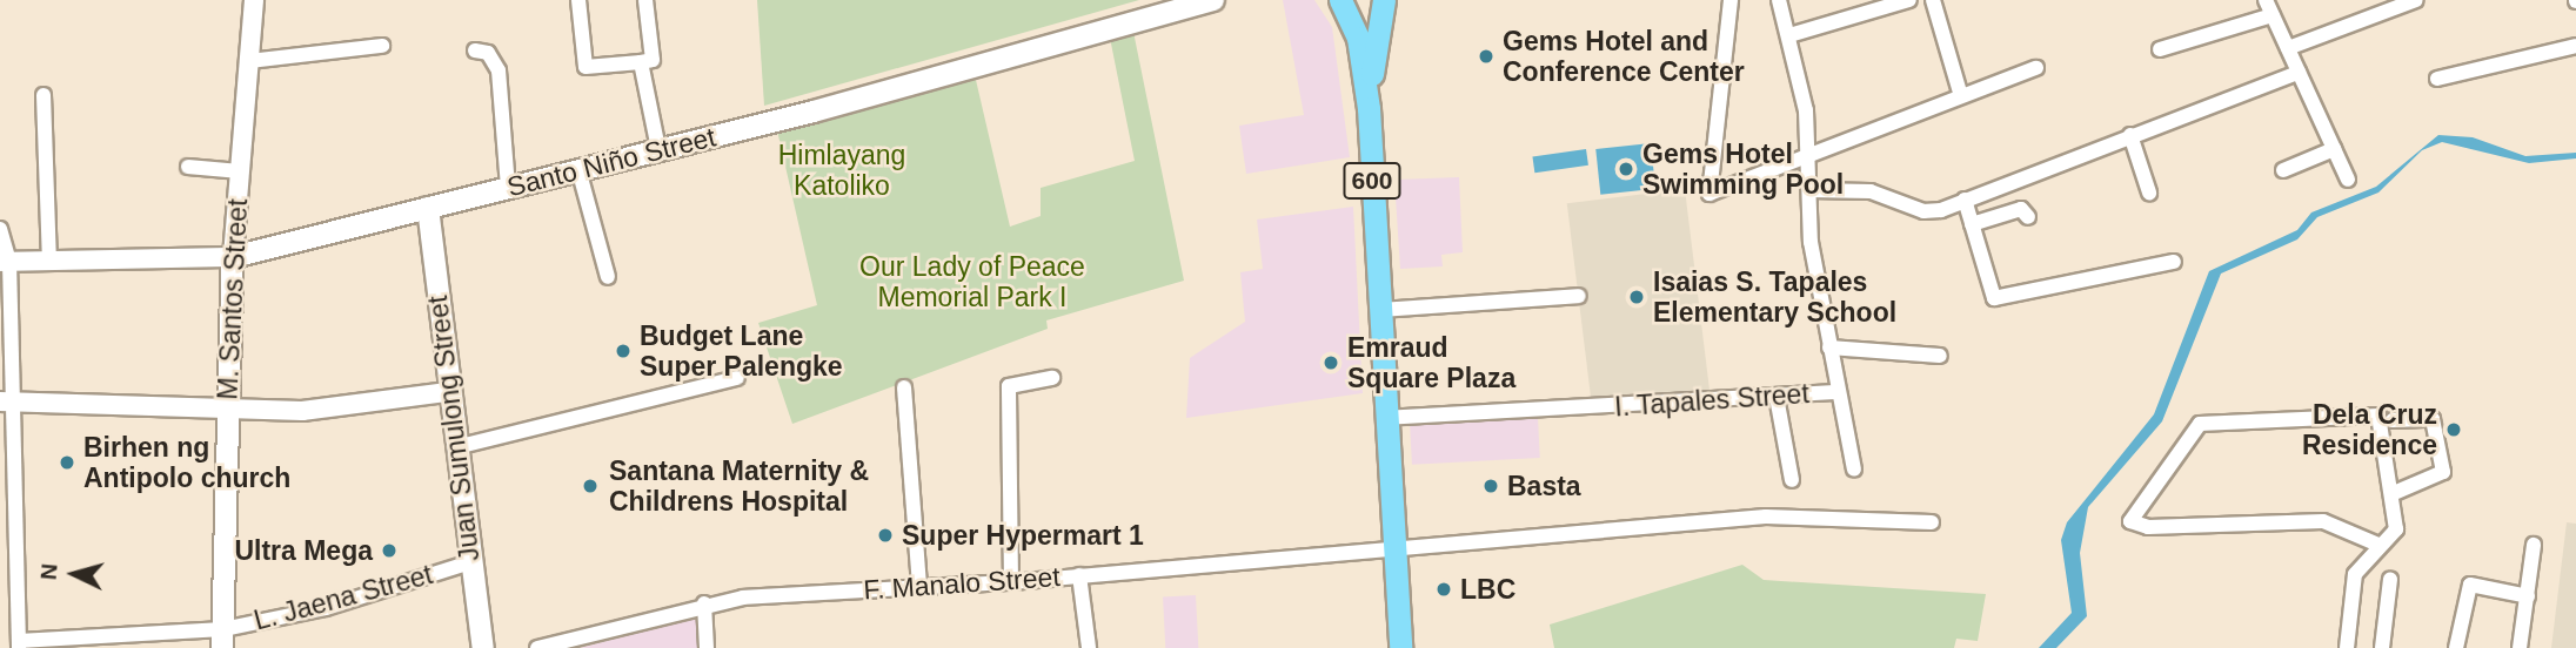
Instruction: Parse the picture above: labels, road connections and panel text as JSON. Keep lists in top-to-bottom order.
{
  "streets": {
    "main road": [
      "Santo Niño Street",
      "600",
      "M. Santos Street",
      "Juan Sumulong Street"
    ],
    "street": ["I. Tapales Street", "F. Manalo Street", "L. Jaena Street"]
  },
  "crossings": [
    ["Santo Niño Street", "M. Santos Street"],
    ["Santo Niño Street", "Juan Sumulong Street"],
    ["600", "I. Tapales Street"],
    ["600", "F. Manalo Street"],
    ["M. Santos Street", "L. Jaena Street"],
    ["Juan Sumulong Street", "L. Jaena Street"]
  ],
  "parks": ["Himlayang Katoliko", "Our Lady of Peace Memorial Park I"],
  "places": [
    "Gems Hotel and Conference Center",
    "Gems Hotel Swimming Pool",
    "Isaias S. Tapales Elementary School",
    "Budget Lane Super Palengke",
    "Emraud Square Plaza",
    "Dela Cruz Residence",
    "Birhen ng Antipolo church",
    "Santana Maternity & Childrens Hospital",
    "Basta",
    "Super Hypermart 1",
    "Ultra Mega",
    "LBC"
  ],
  "north": "left"
}
